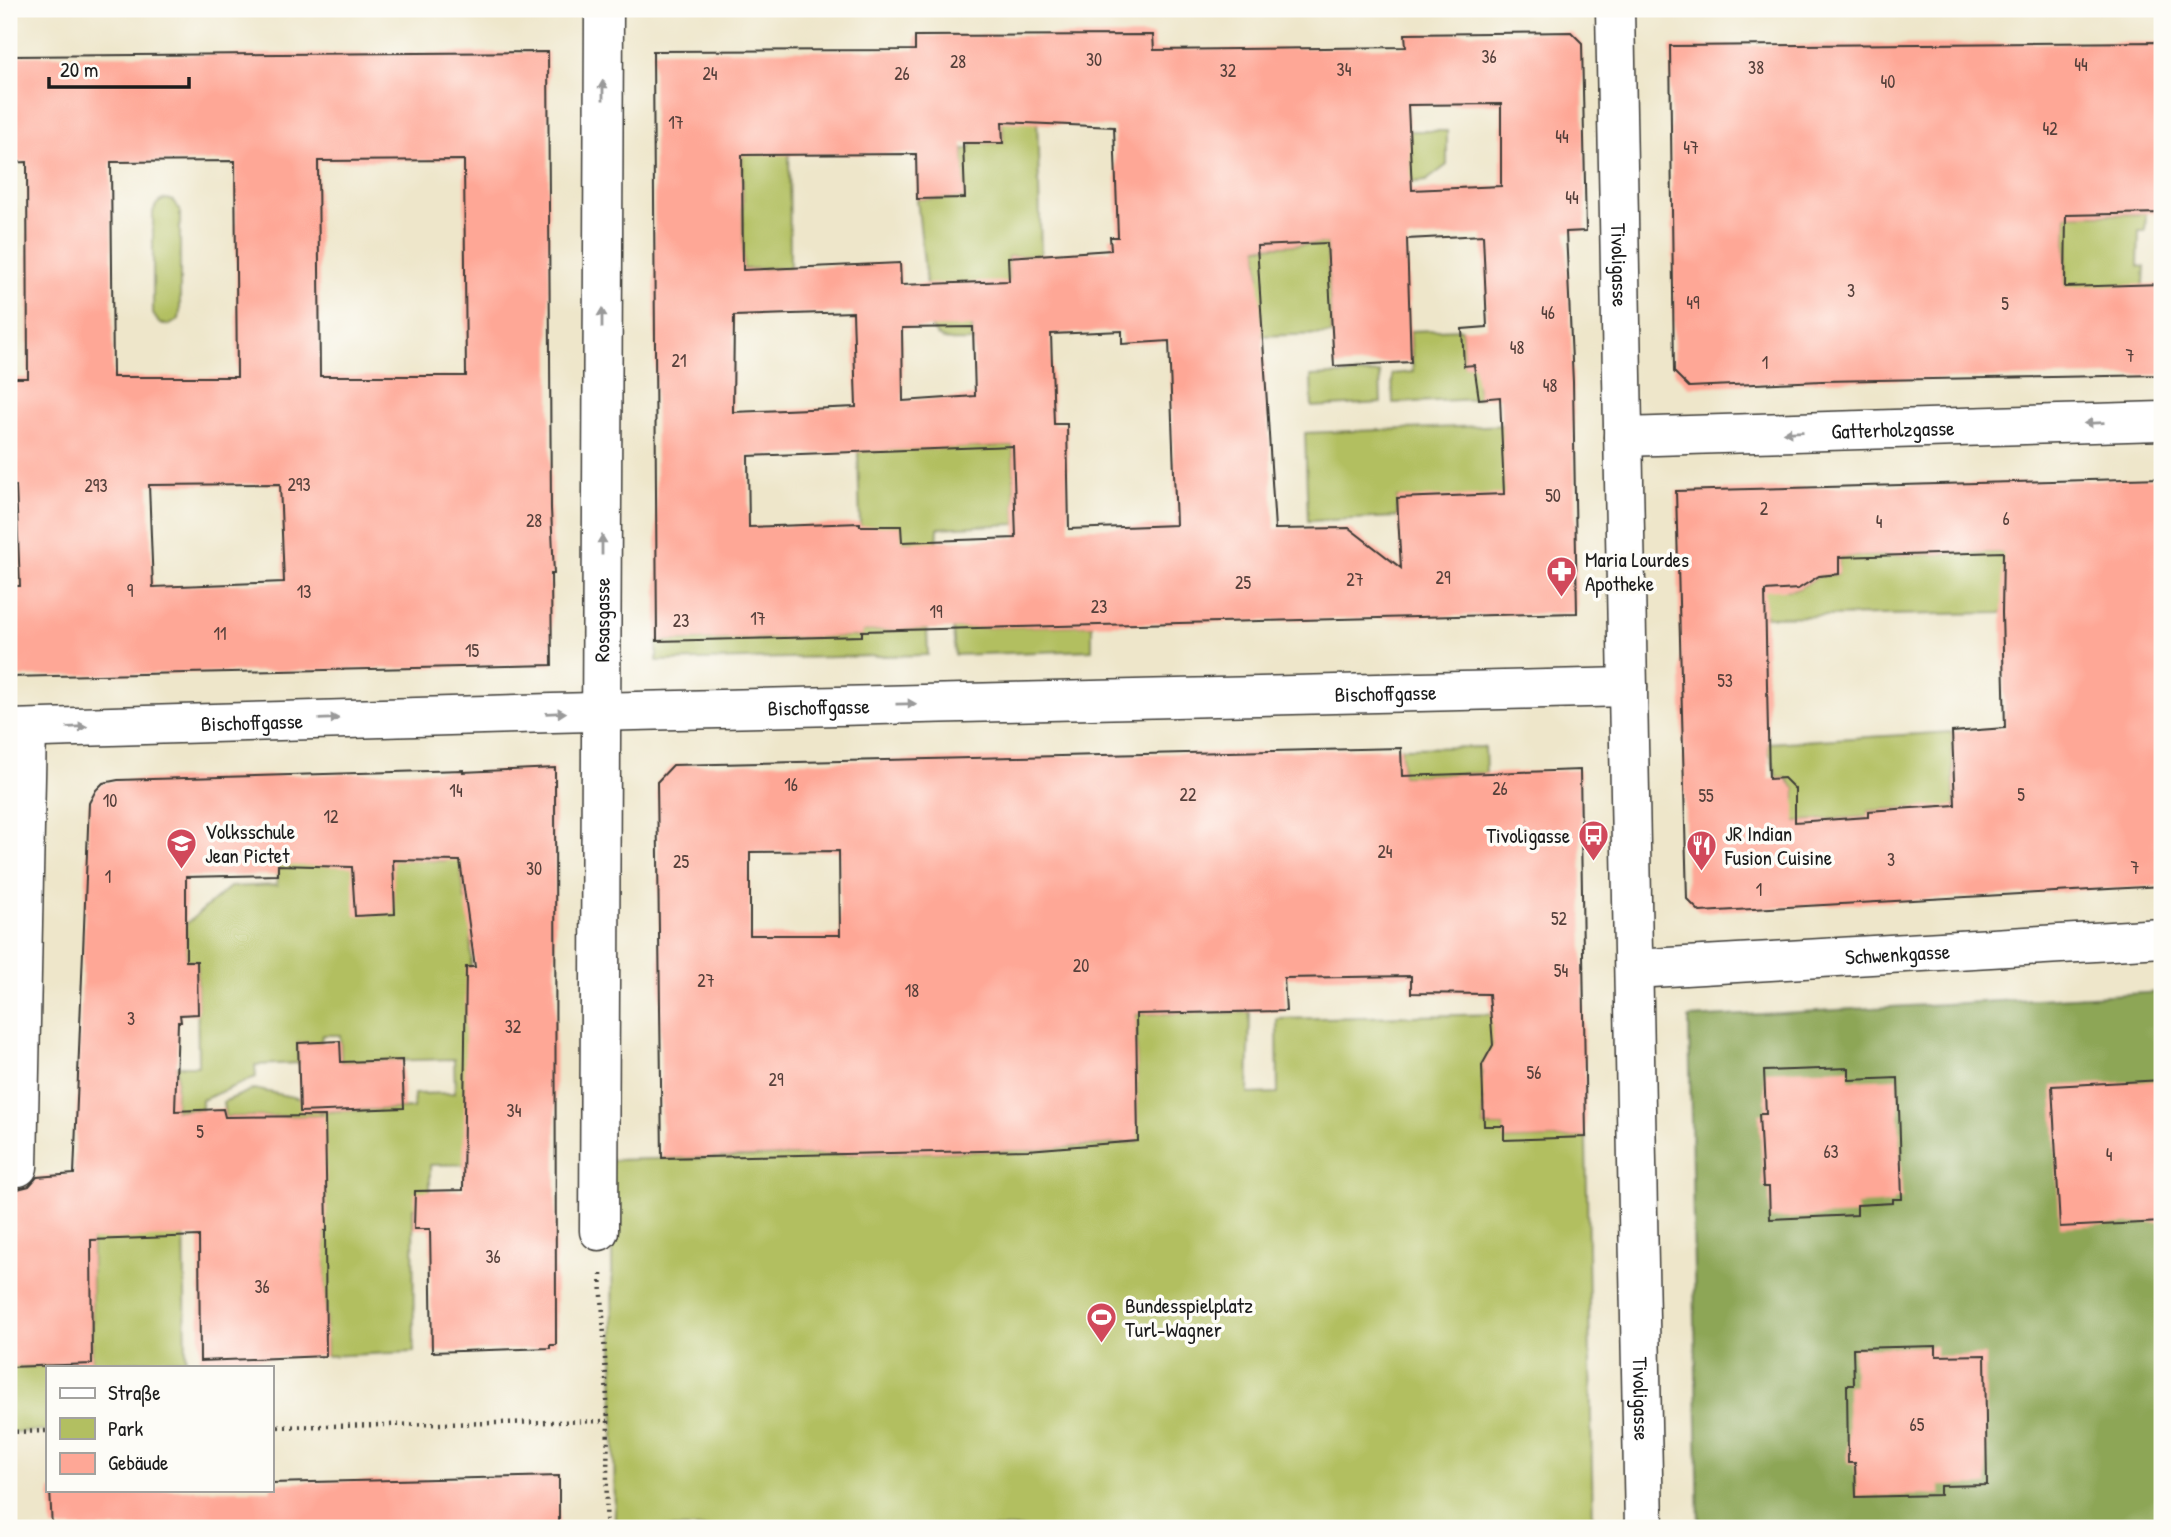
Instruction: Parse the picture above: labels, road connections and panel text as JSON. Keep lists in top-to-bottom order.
{
  "streets": {
    "street": [
      "Tivoligasse",
      "Gatterholzgasse",
      "Rosasgasse",
      "Bischoffgasse",
      "Schwenkgasse"
    ]
  },
  "crossings": [
    ["Tivoligasse", "Gatterholzgasse"],
    ["Tivoligasse", "Bischoffgasse"],
    ["Tivoligasse", "Schwenkgasse"],
    ["Rosasgasse", "Bischoffgasse"]
  ],
  "one_way": ["Gatterholzgasse", "Rosasgasse", "Bischoffgasse"],
  "places": {
    "pharmacy": ["Maria Lourdes Apotheke"],
    "bus stop": ["Tivoligasse"],
    "school or university": ["Volksschule Jean Pictet"],
    "restaurant": ["JR Indian Fusion Cuisine"],
    "sports": ["Bundesspielplatz Turl-Wagner"]
  },
  "house_numbers": [
    "36",
    "30",
    "28",
    "44",
    "38",
    "34",
    "32",
    "24",
    "26",
    "40",
    "17",
    "42",
    "44",
    "47",
    "44",
    "3",
    "49",
    "5",
    "46",
    "48",
    "7",
    "21",
    "1",
    "48",
    "293",
    "293",
    "50",
    "2",
    "6",
    "28",
    "4",
    "29",
    "27",
    "25",
    "9",
    "13",
    "23",
    "19",
    "17",
    "23",
    "11",
    "15",
    "53",
    "16",
    "26",
    "14",
    "22",
    "5",
    "55",
    "10",
    "12",
    "24",
    "3",
    "25",
    "7",
    "30",
    "1",
    "1",
    "52",
    "20",
    "54",
    "27",
    "18",
    "3",
    "32",
    "56",
    "29",
    "34",
    "5",
    "63",
    "4",
    "36",
    "36",
    "65"
  ],
  "legend": ["Straße", "Park", "Gebäude"],
  "scale_bar": "20 m"
}
